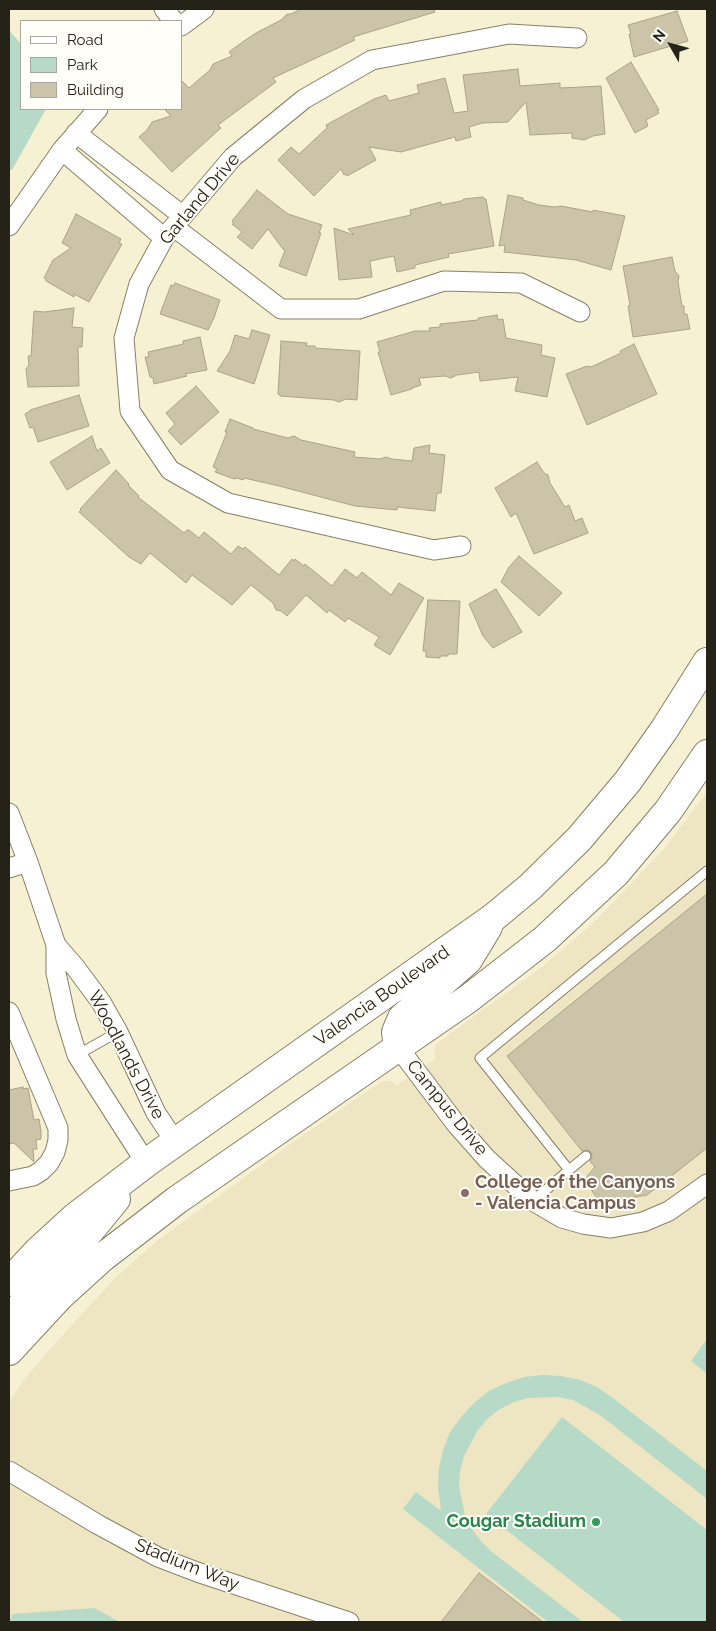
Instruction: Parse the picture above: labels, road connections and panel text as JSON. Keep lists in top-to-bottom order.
{
  "streets": {
    "main road": ["Valencia Boulevard"],
    "street": [
      "Garland Drive",
      "Woodlands Drive",
      "Campus Drive",
      "Stadium Way"
    ]
  },
  "crossings": [
    ["Valencia Boulevard", "Woodlands Drive"]
  ],
  "places": ["College of the Canyons - Valencia Campus", "Cougar Stadium"],
  "legend": ["Road", "Park", "Building"],
  "north": "top left"
}
